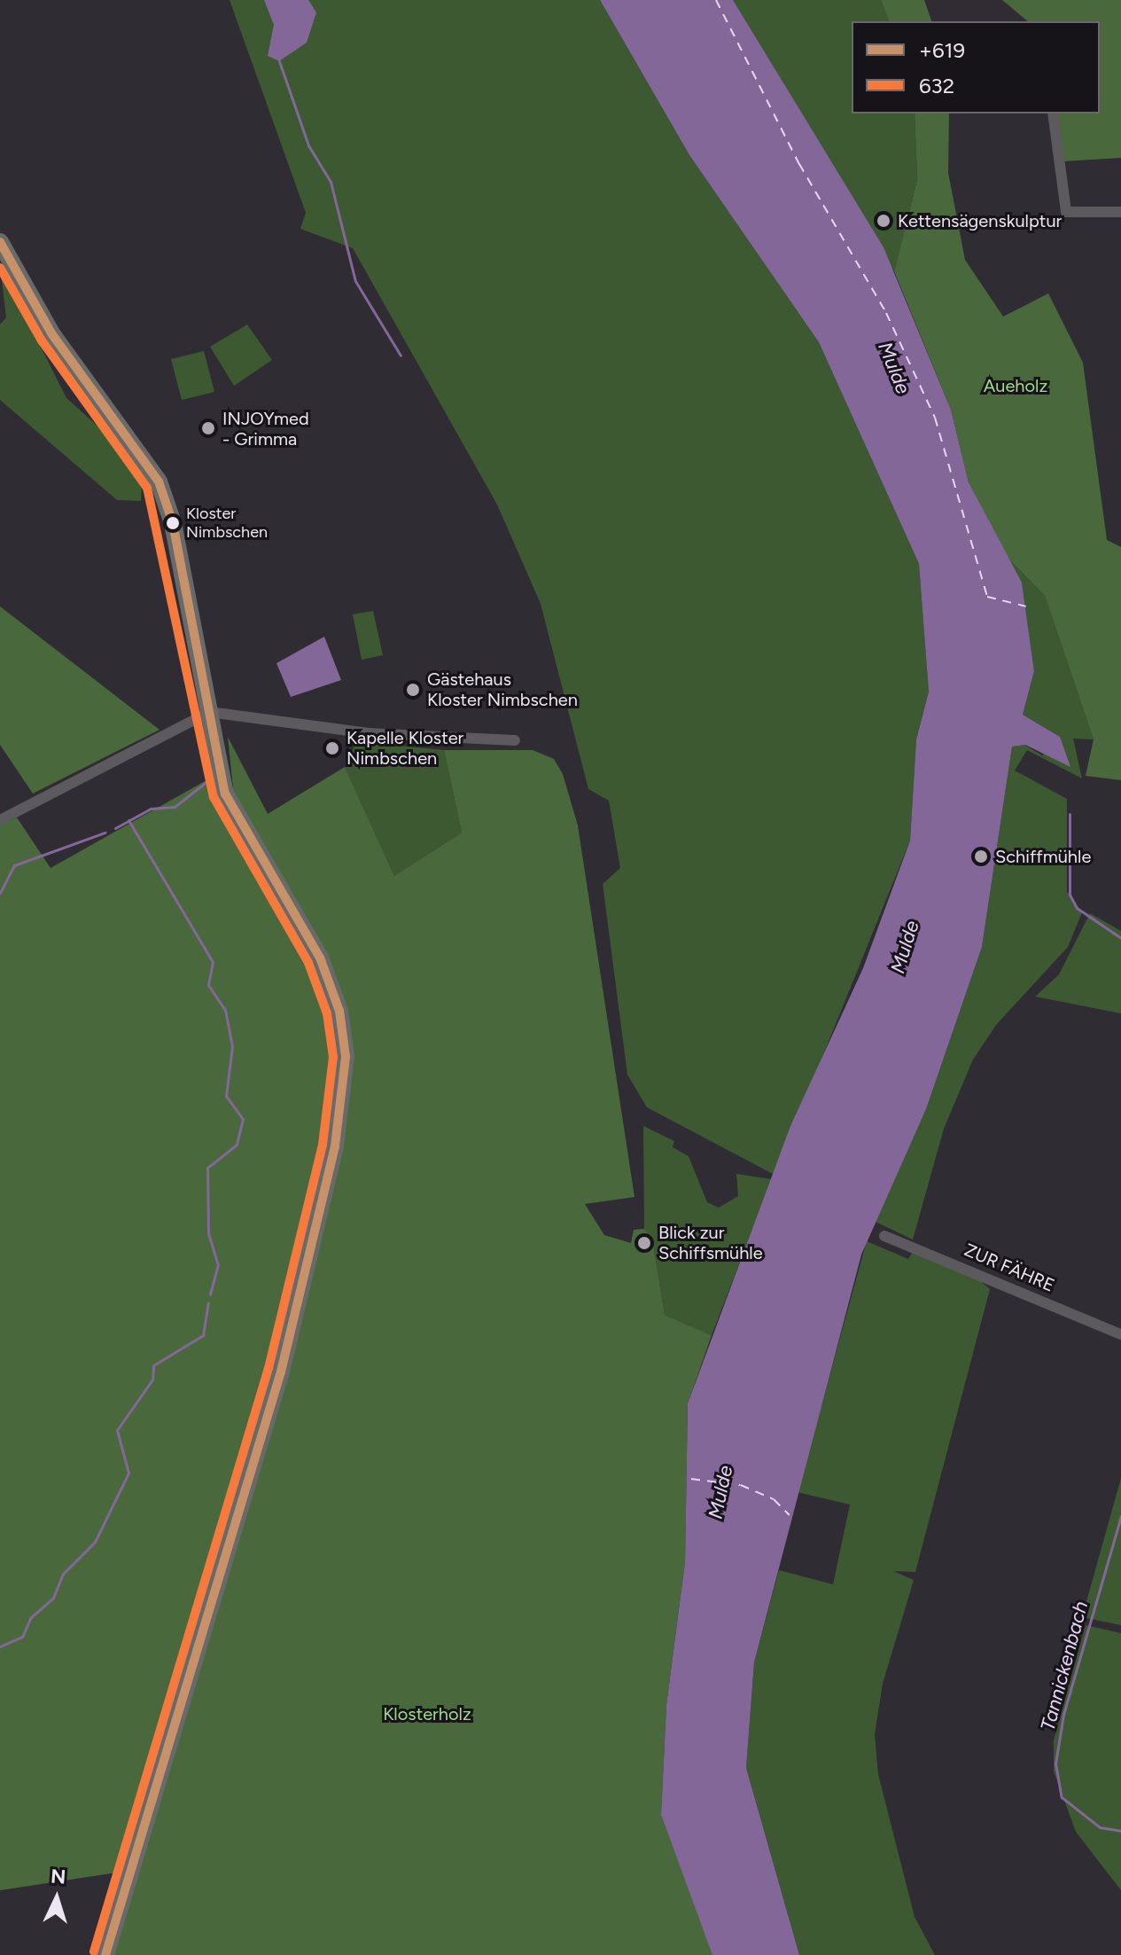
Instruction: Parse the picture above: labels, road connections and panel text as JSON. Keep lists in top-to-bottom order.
{
  "streets": {
    "street": ["ZUR FÄHRE"]
  },
  "water": ["Mulde", "Tannickenbach"],
  "parks": ["Aueholz", "Klosterholz"],
  "places": [
    "Kettensägenskulptur",
    "INJOYmed - Grimma",
    "Kloster Nimbschen",
    "Gästehaus Kloster Nimbschen",
    "Kapelle Kloster Nimbschen",
    "Schiffmühle",
    "Blick zur Schiffsmühle"
  ],
  "lines": ["transit line +619", "transit line 632"],
  "legend": ["+619", "632"],
  "north": "top"
}
